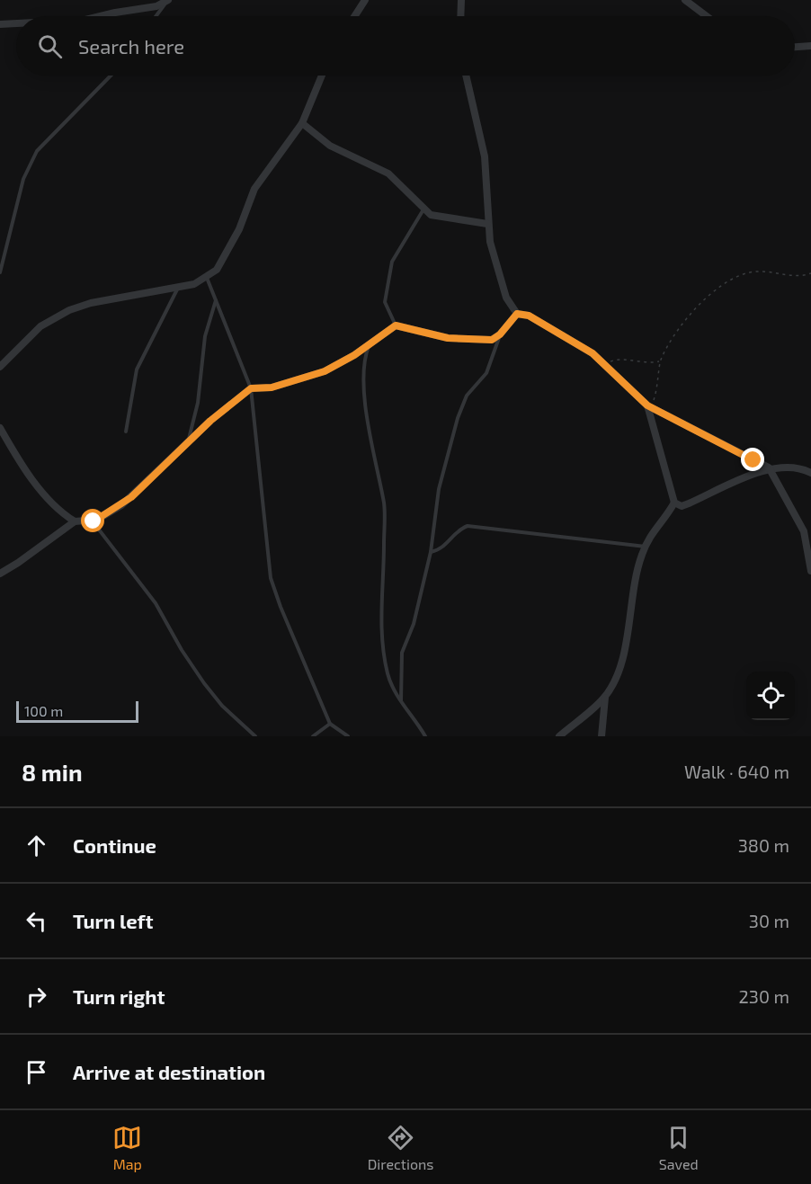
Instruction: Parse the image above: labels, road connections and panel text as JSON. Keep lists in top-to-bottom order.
{
  "scale_bar": "100 m",
  "page": {
    "search": "Search here",
    "scale": "100 m",
    "heading": ["8 min", "Walk · 640 m"],
    "list": [
      ["Continue", "380 m"],
      ["Turn left", "30 m"],
      ["Turn right", "230 m"],
      "Arrive at destination"
    ],
    "nav": ["Map", "Directions", "Saved"]
  }
}
